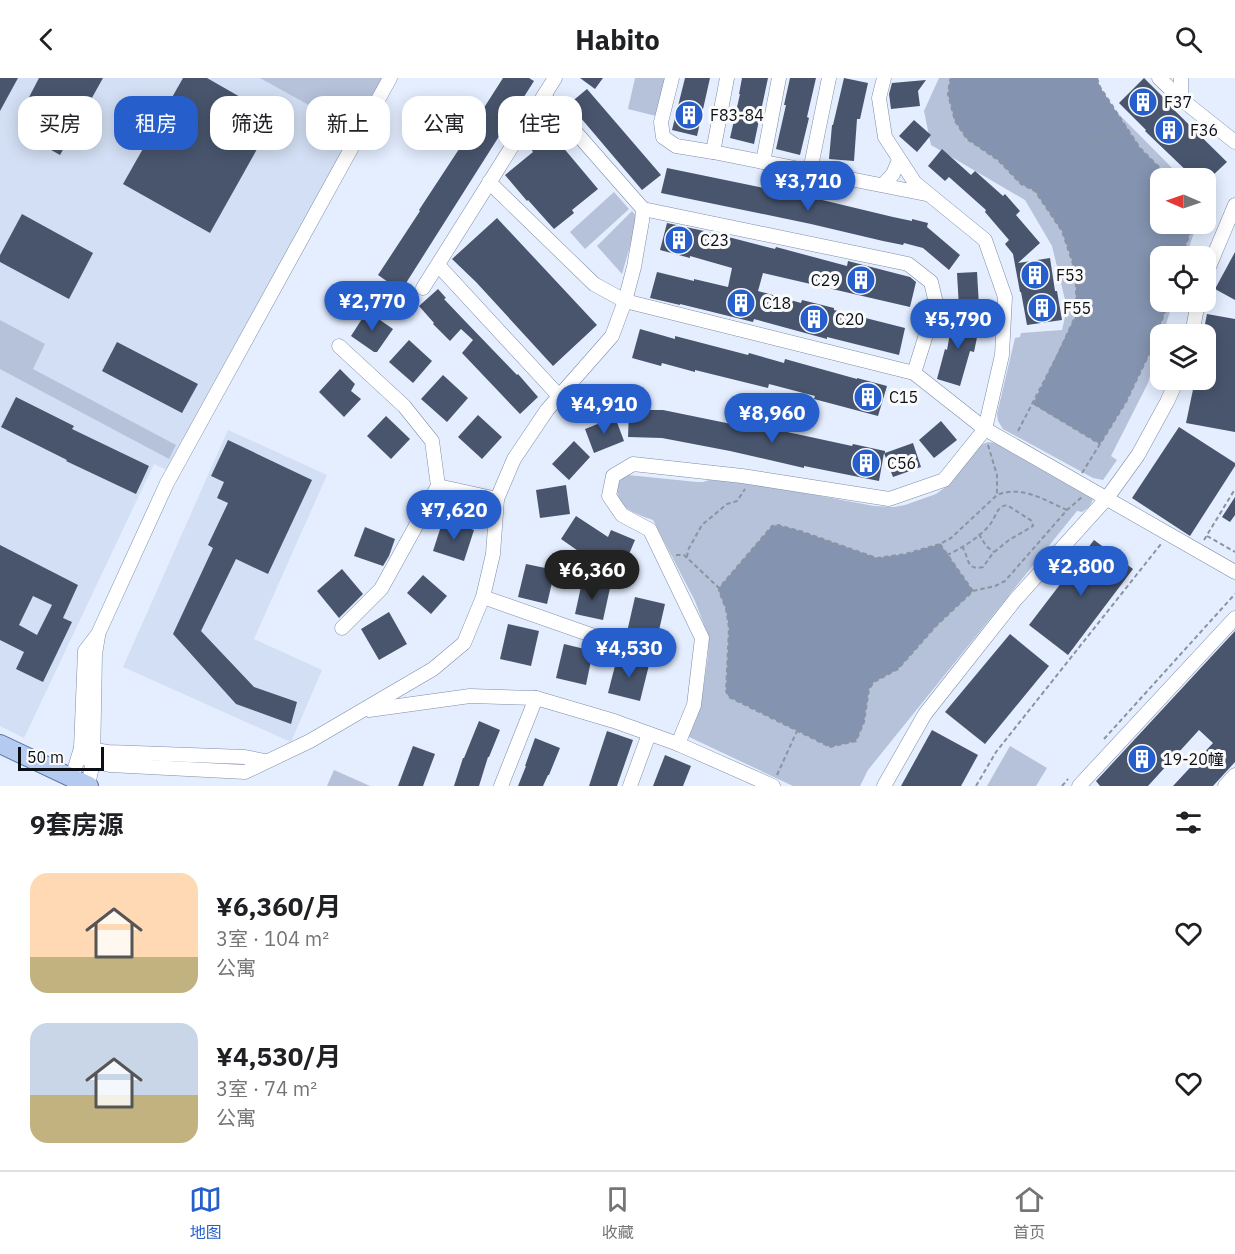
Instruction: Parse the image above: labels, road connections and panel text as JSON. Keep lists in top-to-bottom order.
{
  "places": {
    "building": [
      "F37",
      "F83-84",
      "F36",
      "C23",
      "F53",
      "C29",
      "C18",
      "F55",
      "C20",
      "C15",
      "C56",
      "19-20幢"
    ]
  },
  "scale_bar": "50 m",
  "north": "left",
  "page": {
    "header": "Habito",
    "chip": [
      "买房",
      "租房",
      "筛选",
      "新上",
      "公寓",
      "住宅"
    ],
    "price": [
      "¥3,710",
      "¥2,770",
      "¥5,790",
      "¥4,910",
      "¥8,960",
      "¥7,620",
      "¥2,800",
      "¥6,360",
      "¥4,530"
    ],
    "scale": "50 m",
    "heading": "9套房源",
    "list": [
      {
        "name": "¥6,360/月",
        "note": "3室 · 104 m² · 公寓"
      },
      {
        "name": "¥4,530/月",
        "note": "3室 · 74 m² · 公寓"
      }
    ],
    "tabs": ["地图", "收藏", "首页"]
  }
}
